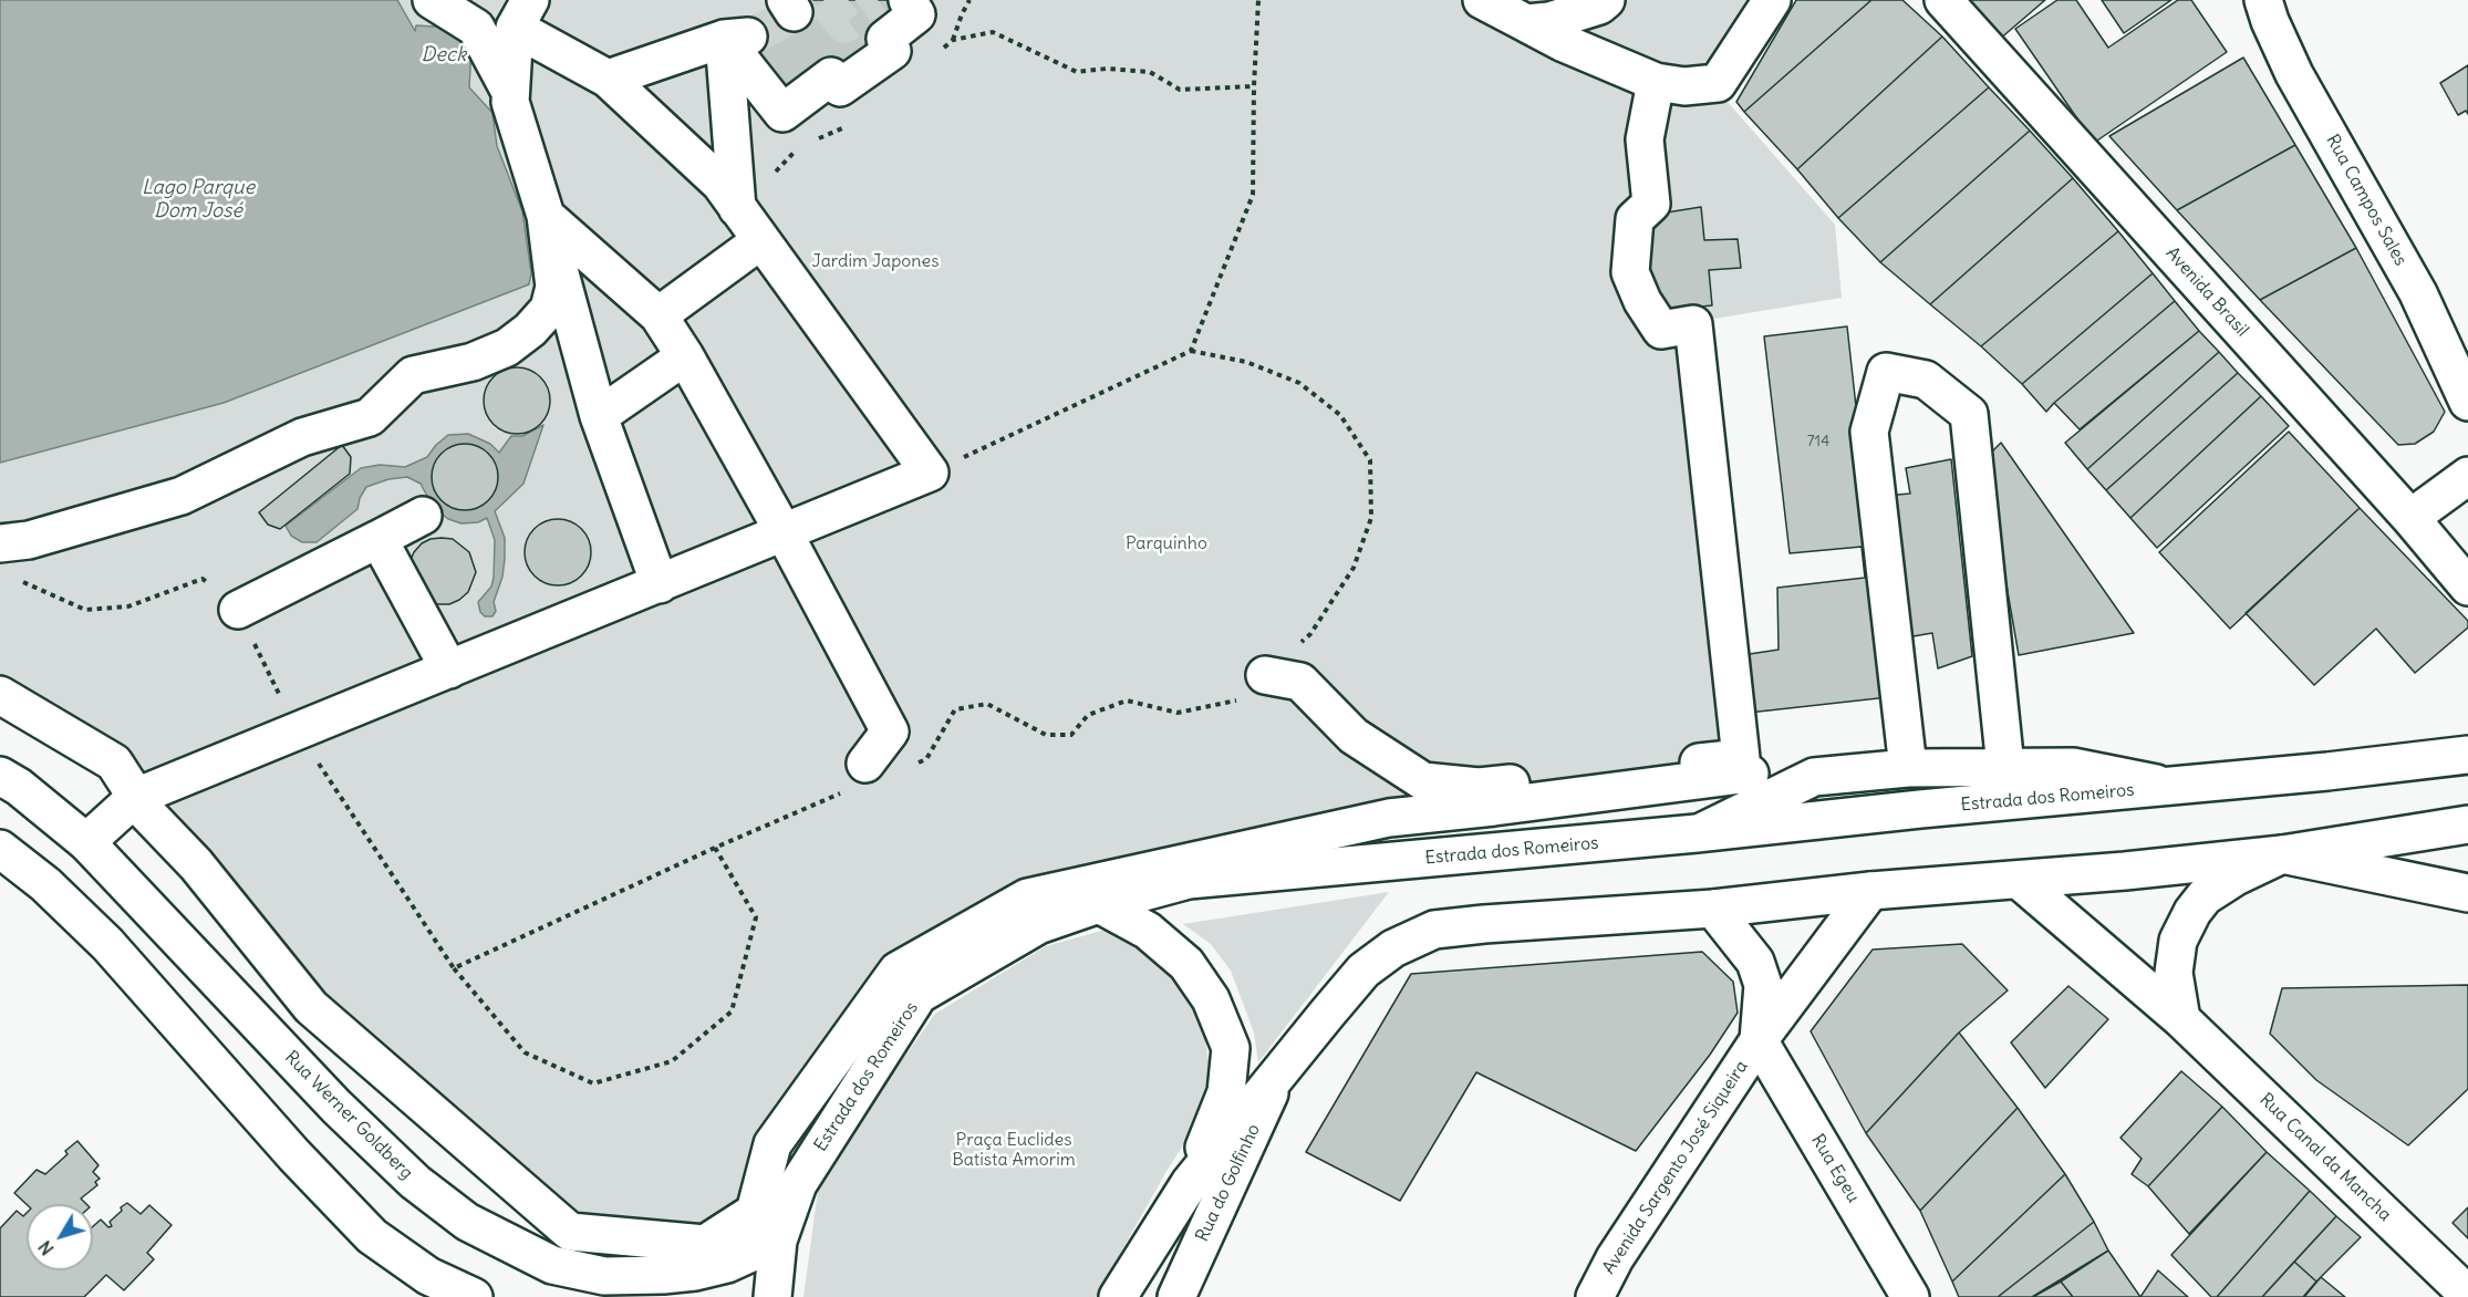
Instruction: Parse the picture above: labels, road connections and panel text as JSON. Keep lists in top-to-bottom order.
{
  "streets": {
    "street": [
      "Rua Campos Sales",
      "Avenida Brasil",
      "Estrada dos Romeiros",
      "Rua Werner Goldberg",
      "Rua Canal da Mancha",
      "Avenida Sargento José Siqueira",
      "Rua Egeu",
      "Rua do Golfinho"
    ]
  },
  "crossings": [
    ["Estrada dos Romeiros", "Rua Werner Goldberg"],
    ["Avenida Sargento José Siqueira", "Rua Egeu"]
  ],
  "water": ["Deck", "Lago Parque Dom José"],
  "parks": ["Jardim Japones", "Parquinho", "Praça Euclides Batista Amorim"],
  "house_numbers": ["714"],
  "north": "bottom left"
}
